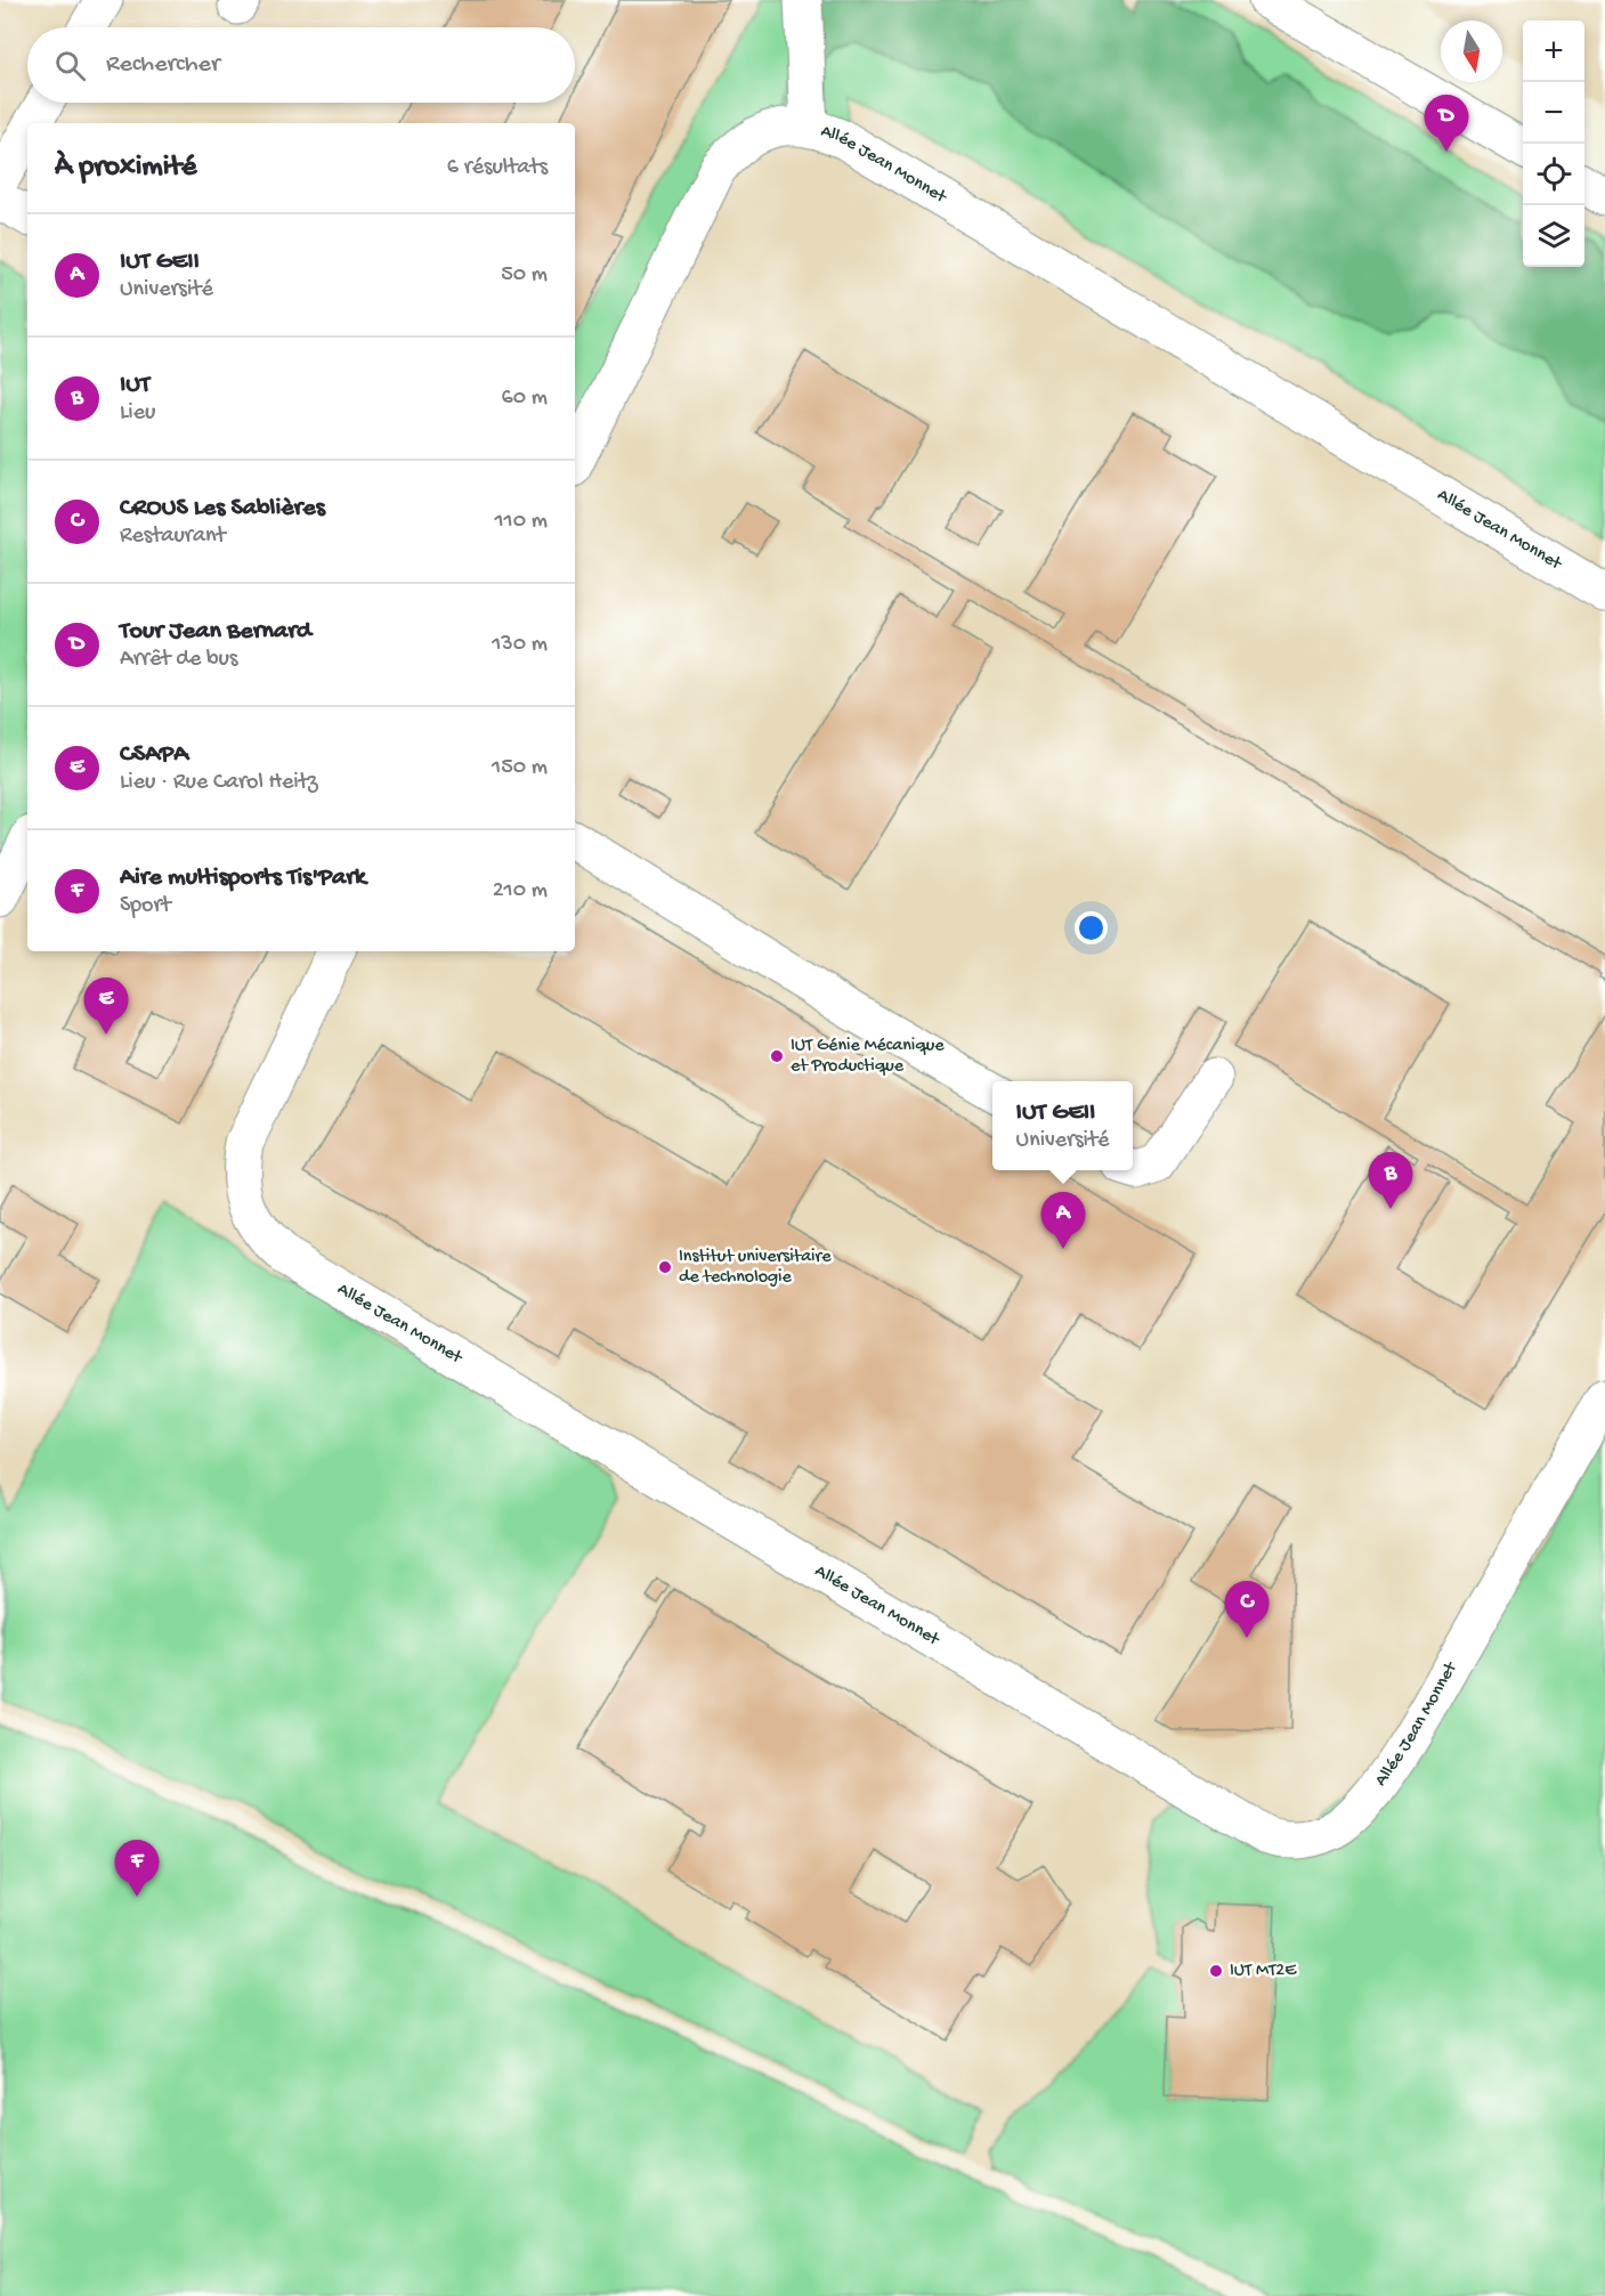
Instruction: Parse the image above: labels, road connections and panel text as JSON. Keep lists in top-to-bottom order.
{
  "streets": {
    "main road": ["Allée Jean Monnet"]
  },
  "places": ["IUT Génie Mécanique et Productique", "Institut universitaire de technologie", "IUT MT2E"],
  "north": "bottom",
  "page": {
    "map_buttons": ["+", "−"],
    "search": "Rechercher",
    "pins": [
      "D",
      "E",
      "B",
      "A",
      "C",
      "F"
    ],
    "heading": ["À proximité", "6 résultats"],
    "list": [
      {
        "mark": "A",
        "name": "IUT GEII",
        "note": "Université",
        "value": "50 m"
      },
      {
        "mark": "B",
        "name": "IUT",
        "note": "Lieu",
        "value": "60 m"
      },
      {
        "mark": "C",
        "name": "CROUS Les Sablières",
        "note": "Restaurant",
        "value": "110 m"
      },
      {
        "mark": "D",
        "name": "Tour Jean Bernard",
        "note": "Arrêt de bus",
        "value": "130 m"
      },
      {
        "mark": "E",
        "name": "CSAPA",
        "note": "Lieu · Rue Carol Heitz",
        "value": "150 m"
      },
      {
        "mark": "F",
        "name": "Aire multisports Tis'Park",
        "note": "Sport",
        "value": "210 m"
      }
    ],
    "popup": ["IUT GEII", "Université"]
  }
}
